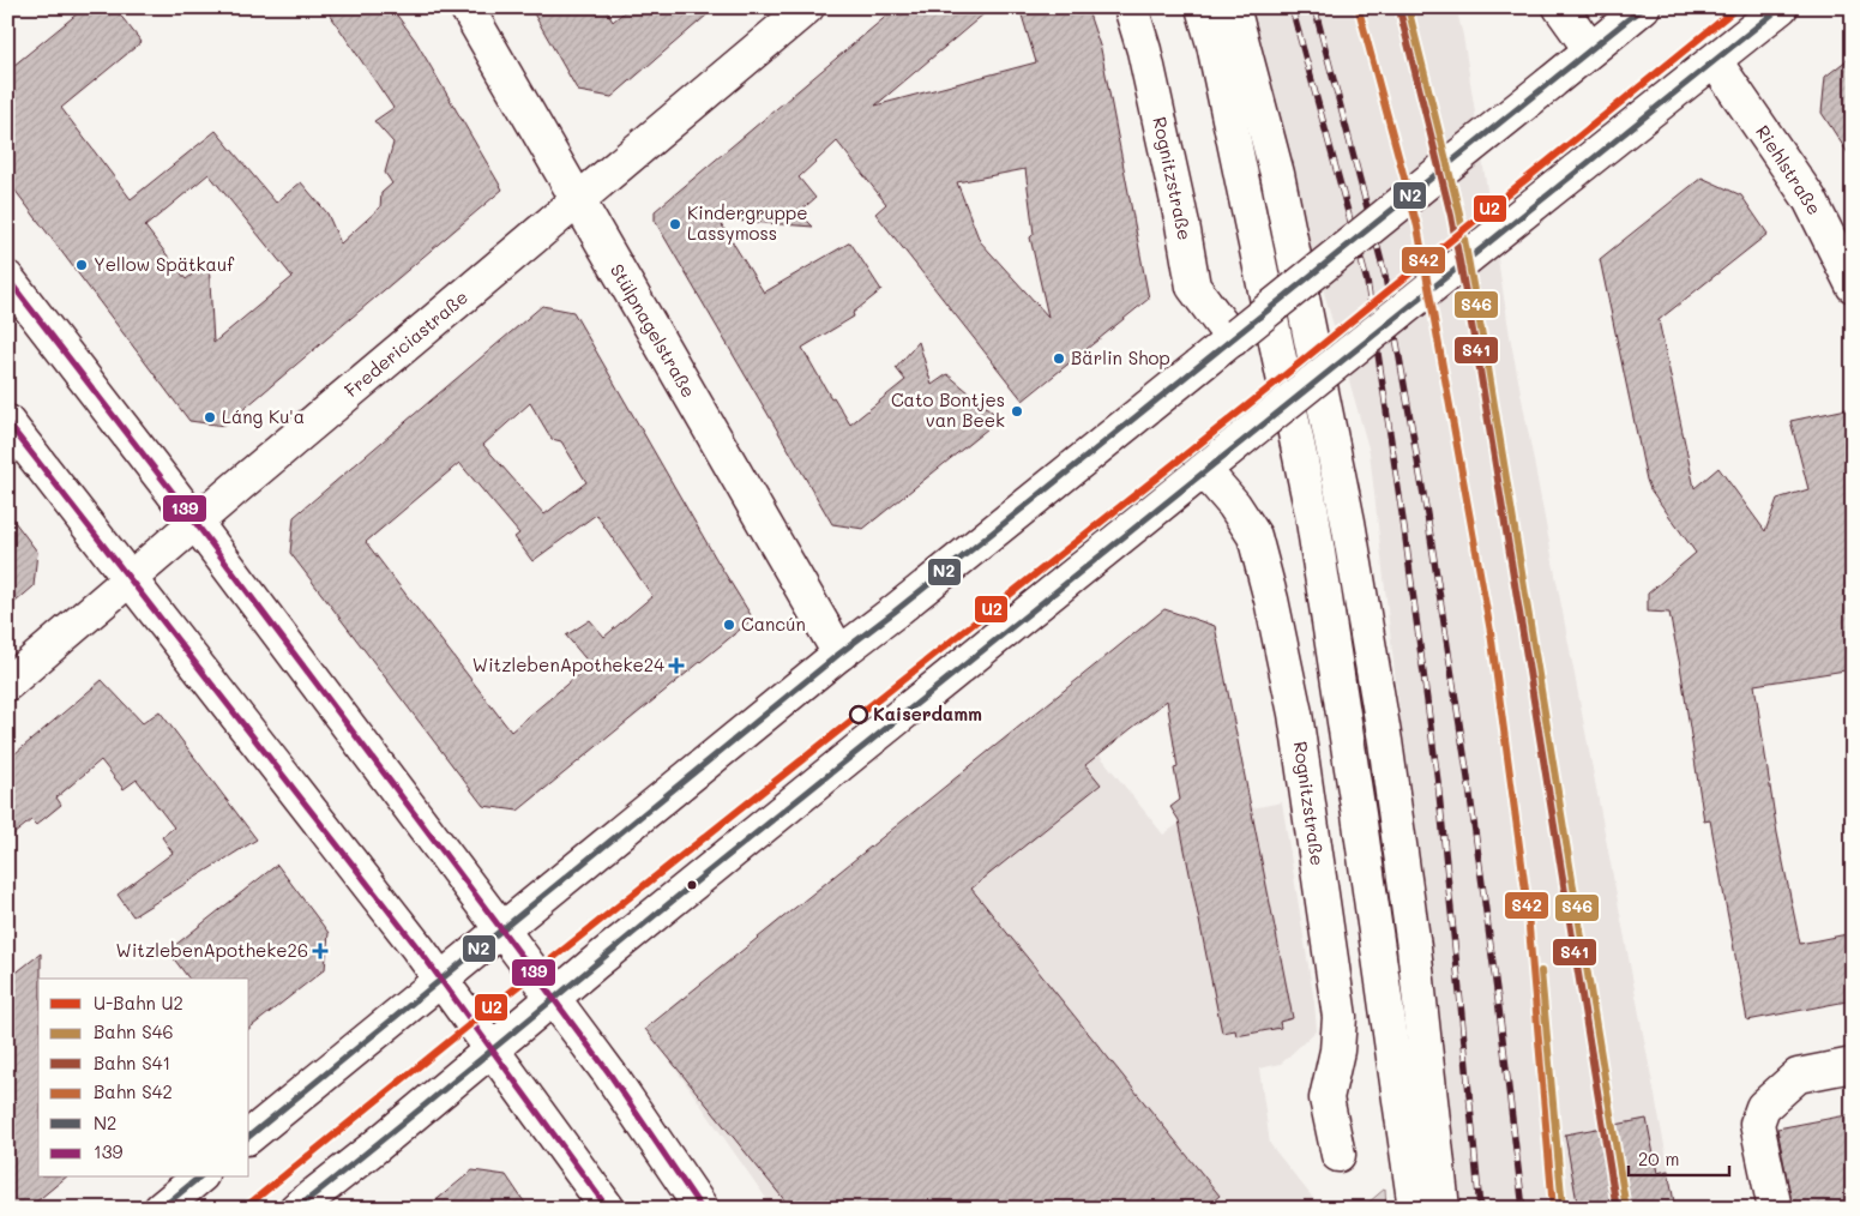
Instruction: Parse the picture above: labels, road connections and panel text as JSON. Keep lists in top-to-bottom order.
{
  "streets": {
    "main road": [
      "Riehlstraße",
      "Rognitzstraße",
      "Stülpnagelstraße",
      "Fredericiastraße"
    ]
  },
  "crossings": [
    ["Stülpnagelstraße", "Fredericiastraße"]
  ],
  "places": {
    "other": [
      "Kindergruppe Lassymoss",
      "Yellow Spätkauf",
      "Bärlin Shop",
      "Cato Bontjes van Beek",
      "Láng Ku'a",
      "Cancún",
      "Kaiserdamm"
    ],
    "health": ["WitzlebenApotheke24", "WitzlebenApotheke26"]
  },
  "lines": [
    "metro line U2",
    "rail line S46",
    "transit line N2",
    "rail line S41",
    "rail line S42",
    "transit line 139"
  ],
  "legend": [
    "U-Bahn U2",
    "Bahn S46",
    "Bahn S41",
    "Bahn S42",
    "N2",
    "139"
  ],
  "scale_bar": "20 m"
}
